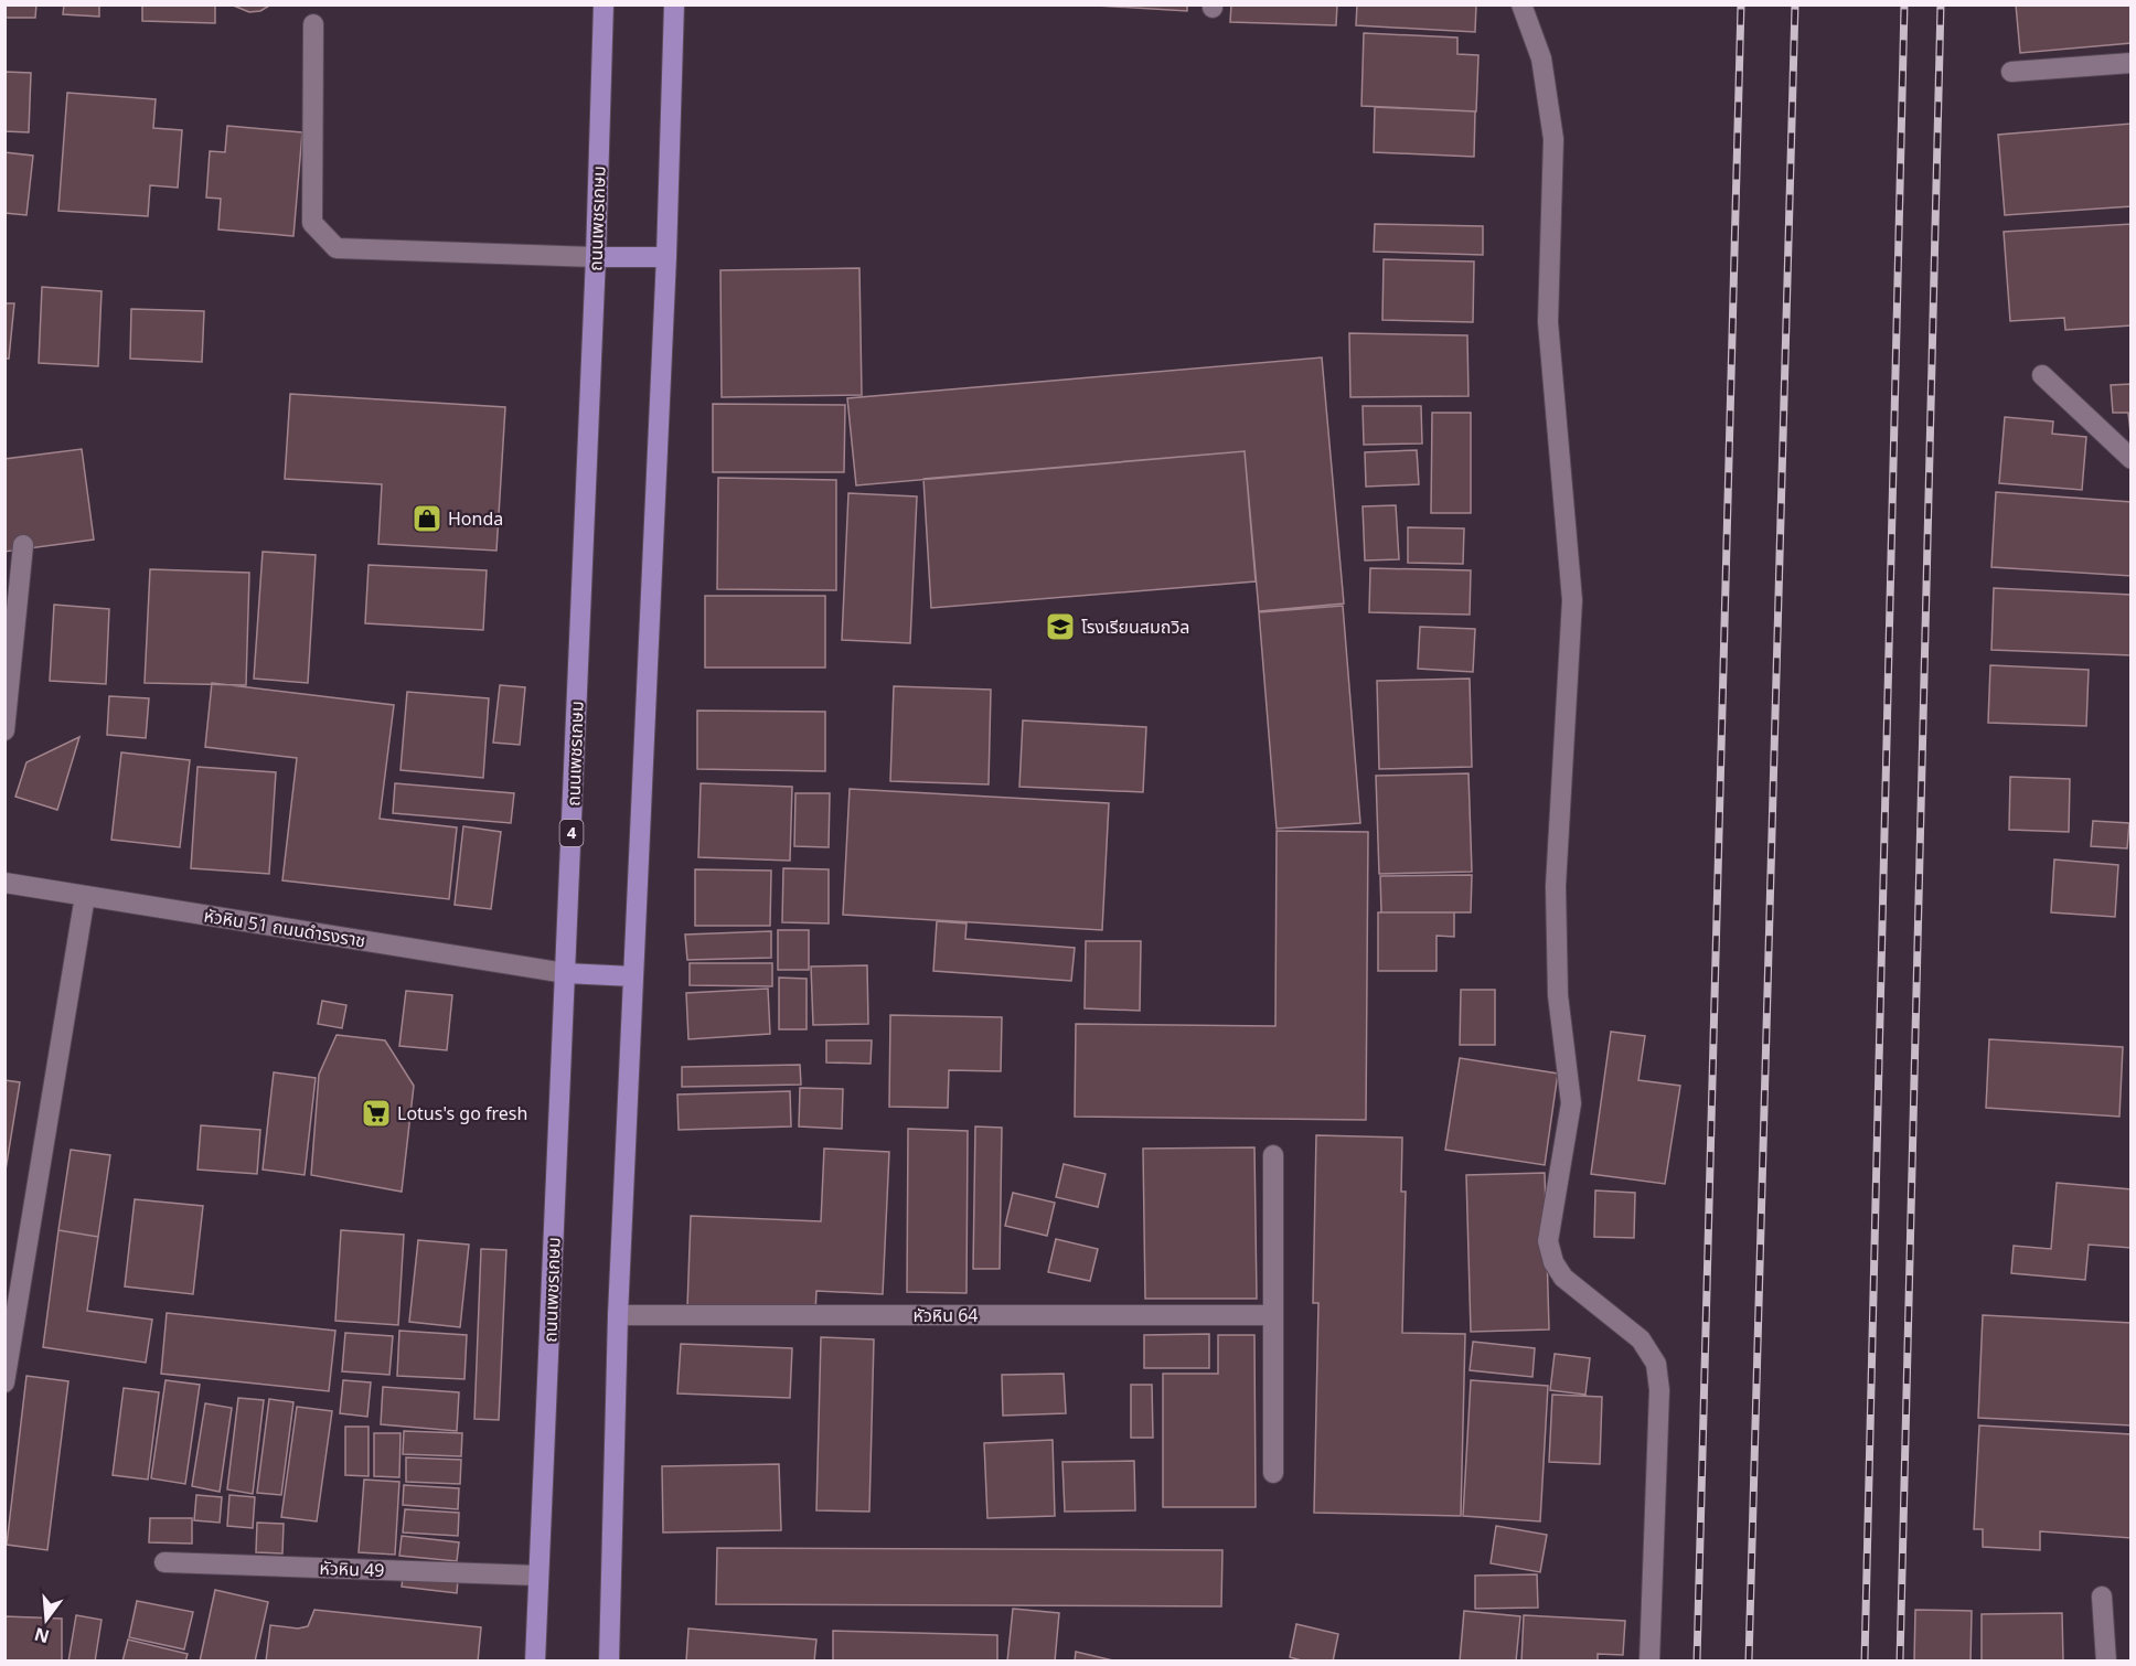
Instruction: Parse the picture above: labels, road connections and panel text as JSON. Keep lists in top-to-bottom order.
{
  "streets": {
    "main road": ["ถนนเพชรเกษม", "4"],
    "street": ["หัวหิน 51 ถนนดำรงราช", "หัวหิน 64", "หัวหิน 49"]
  },
  "crossings": [
    ["ถนนเพชรเกษม", "หัวหิน 51 ถนนดำรงราช"],
    ["ถนนเพชรเกษม", "หัวหิน 49"]
  ],
  "places": {
    "shop": ["Honda"],
    "school or university": ["โรงเรียนสมถวิล"],
    "supermarket": ["Lotus's go fresh"]
  },
  "north": "bottom"
}
